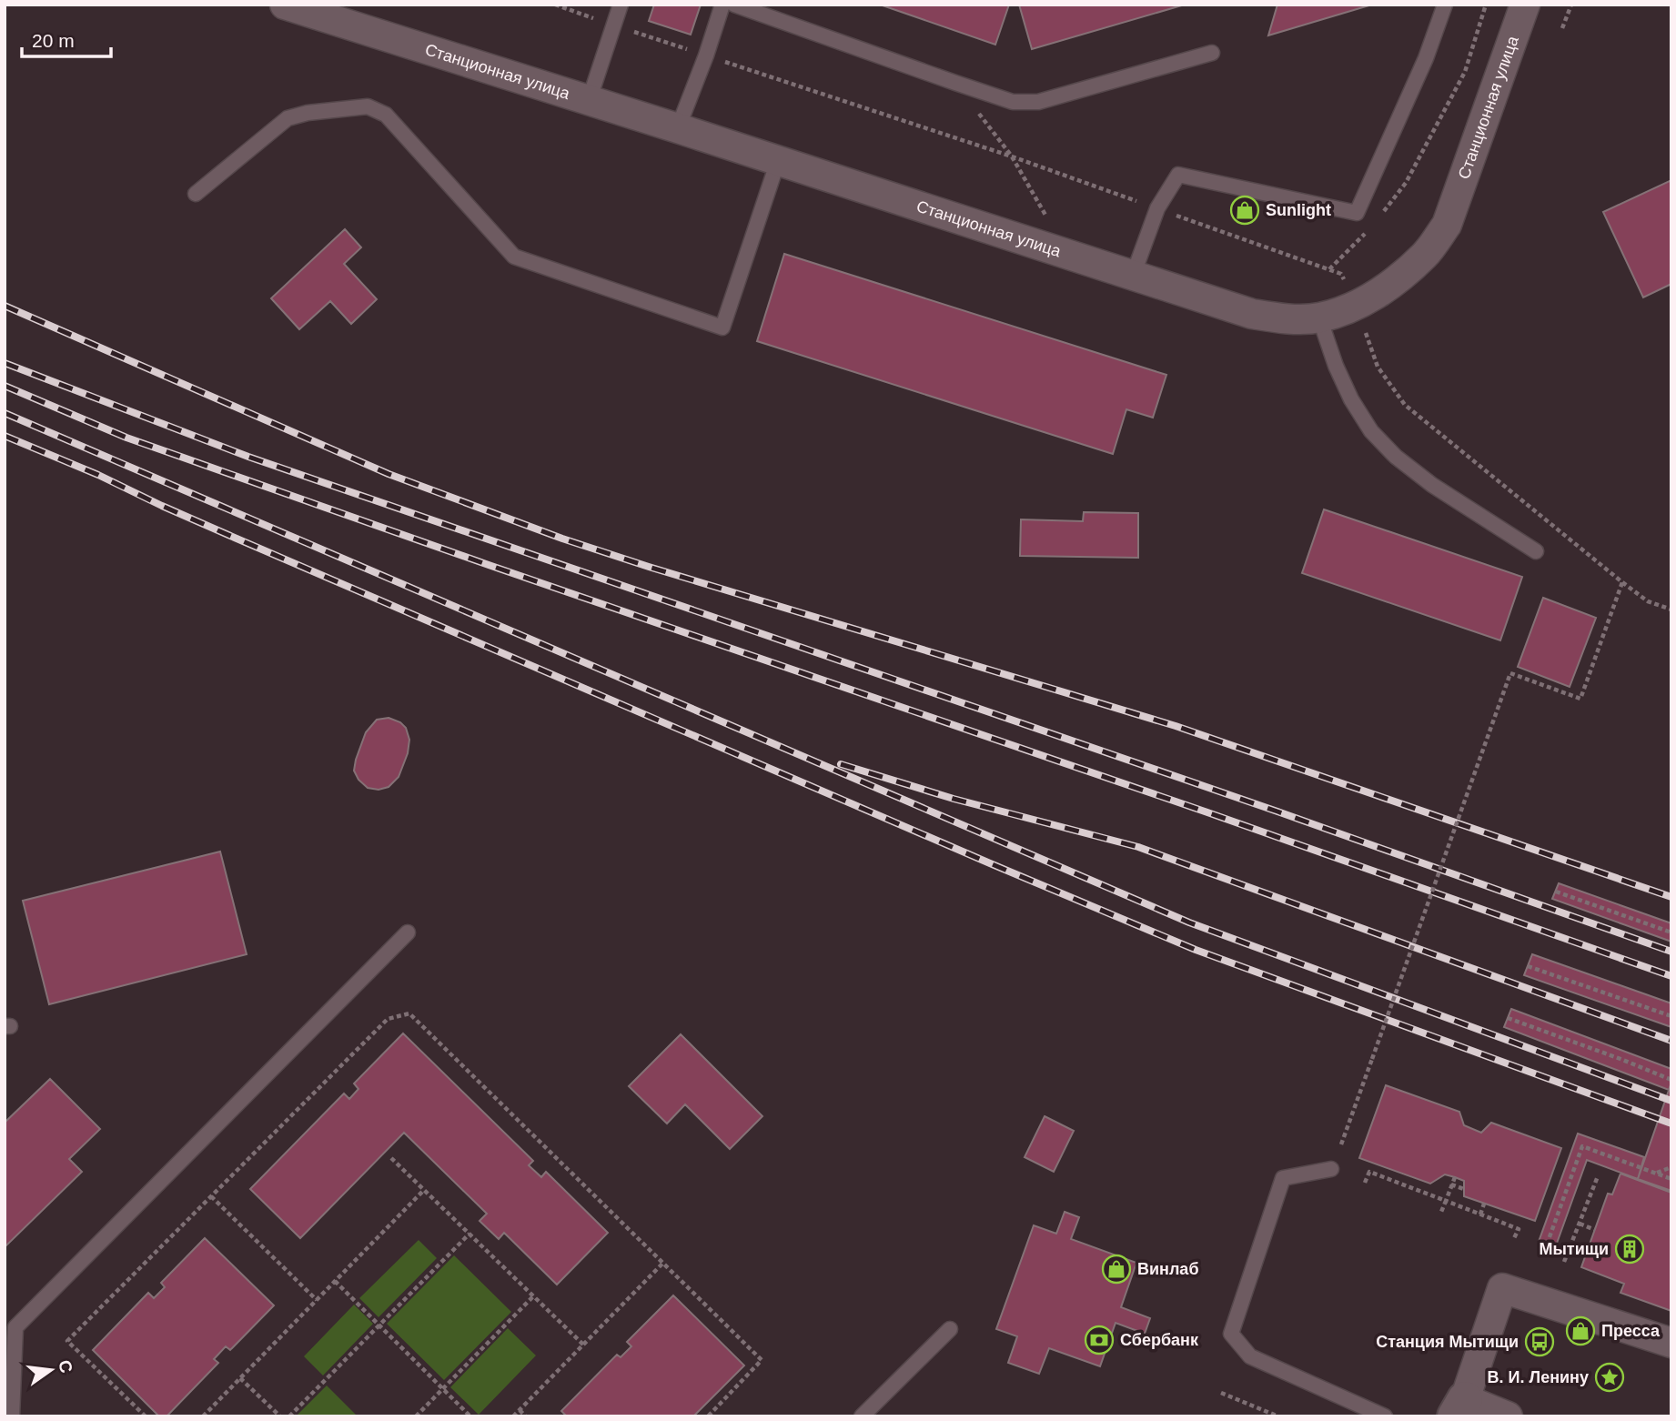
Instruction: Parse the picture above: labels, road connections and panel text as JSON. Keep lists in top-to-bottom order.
{
  "streets": {
    "street": ["Станционная улица"]
  },
  "places": {
    "shop": ["Sunlight", "Винлаб", "Пресса"],
    "building": ["Мытищи"],
    "bank": ["Сбербанк"],
    "bus stop": ["Станция Мытищи"],
    "place": ["В. И. Ленину"]
  },
  "scale_bar": "20 m",
  "north": "right"
}
